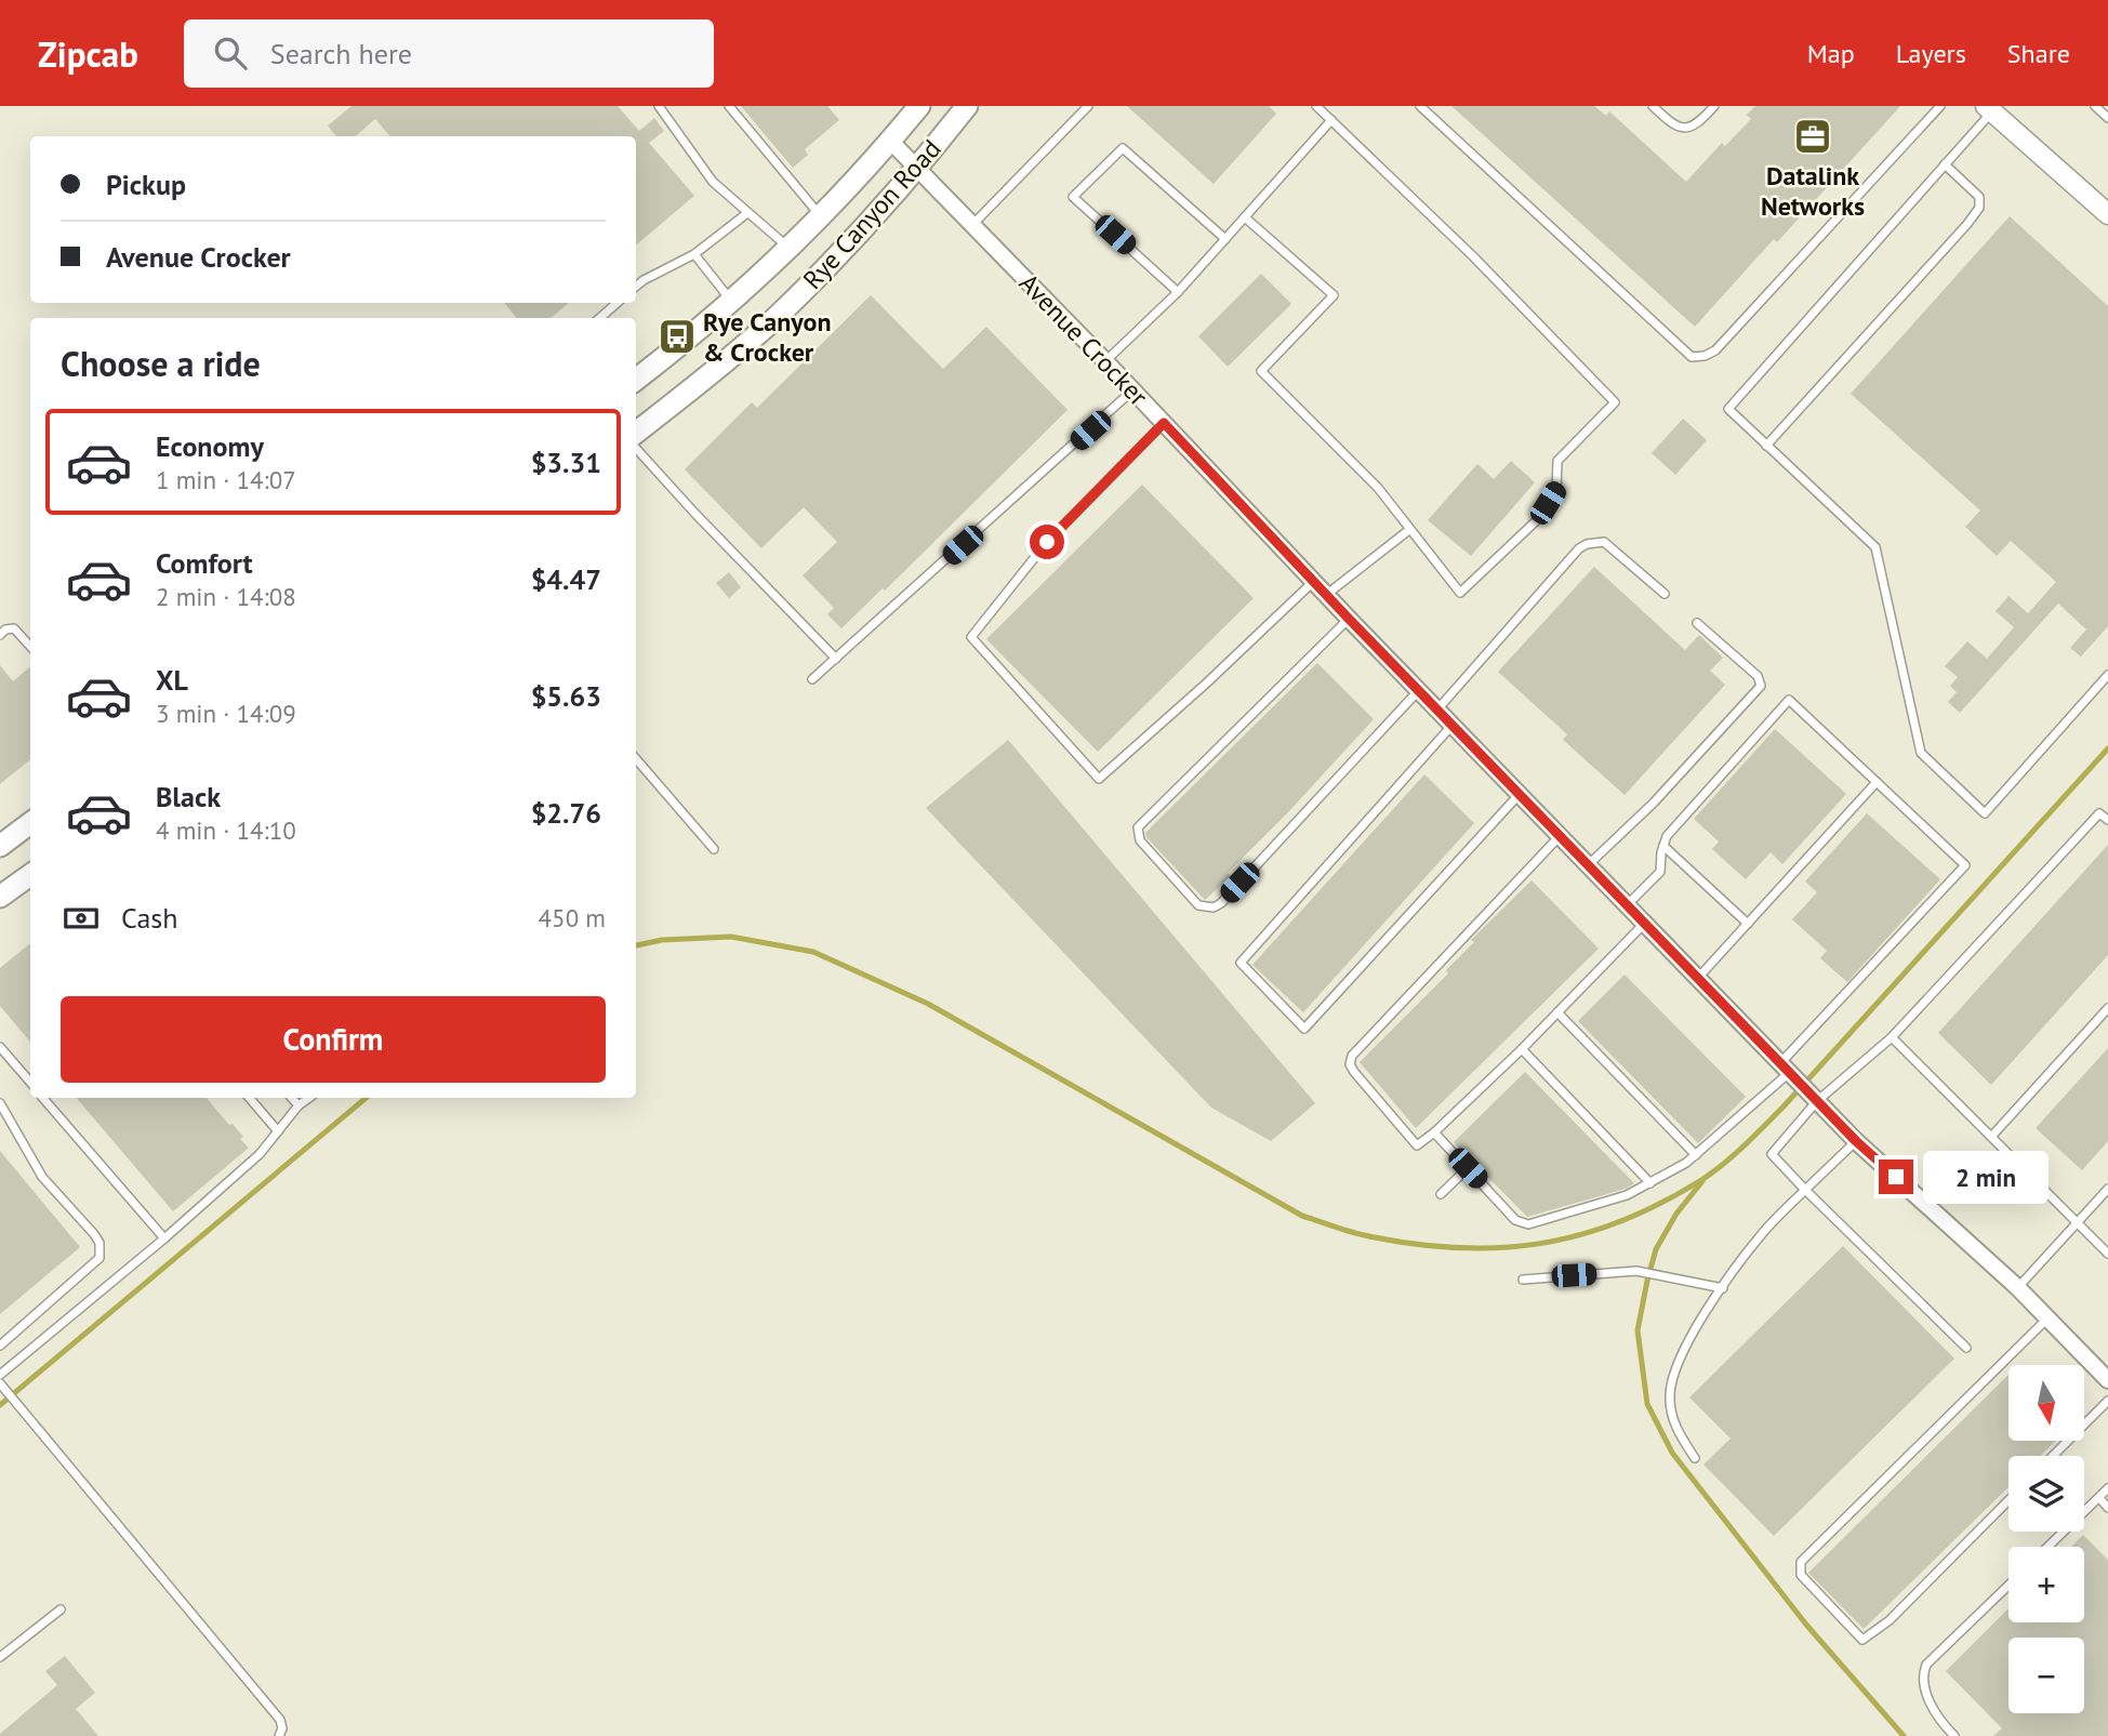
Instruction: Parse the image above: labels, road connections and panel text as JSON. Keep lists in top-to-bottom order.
{
  "streets": {
    "main road": ["Rye Canyon Road"],
    "street": ["Avenue Crocker"]
  },
  "crossings": [
    ["Rye Canyon Road", "Avenue Crocker"]
  ],
  "places": {
    "office": ["Datalink Networks"],
    "bus stop": ["Rye Canyon & Crocker"]
  },
  "north": "bottom",
  "page": {
    "header": "Zipcab",
    "search": "Search here",
    "nav": ["Map", "Layers", "Share"],
    "banner": ["Pickup", "Avenue Crocker"],
    "heading": "Choose a ride",
    "list": [
      {
        "name": "Economy",
        "note": "1 min · 14:07",
        "value": "$3.31"
      },
      {
        "name": "Comfort",
        "note": "2 min · 14:08",
        "value": "$4.47"
      },
      {
        "name": "XL",
        "note": "3 min · 14:09",
        "value": "$5.63"
      },
      {
        "name": "Black",
        "note": "4 min · 14:10",
        "value": "$2.76"
      }
    ],
    "pay": ["Cash", "450 m"],
    "buttons": "Confirm",
    "bubble": "2 min",
    "map_buttons": ["+", "−"]
  }
}
